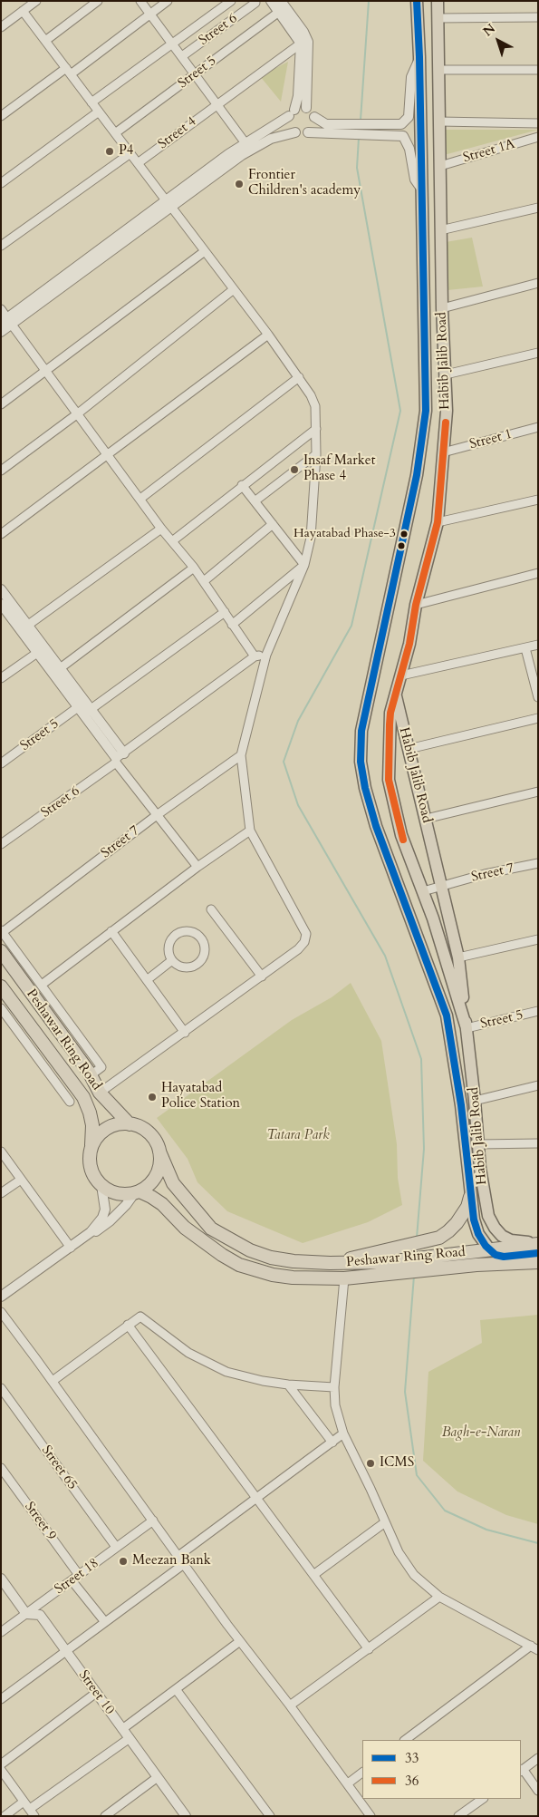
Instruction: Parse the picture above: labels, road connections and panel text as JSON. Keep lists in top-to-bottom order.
{
  "streets": {
    "highway": ["Peshawar Ring Road"],
    "main road": ["Habib Jalib Road"],
    "street": [
      "Street 6",
      "Street 5",
      "Street 4",
      "Street 1A",
      "Street 1",
      "Street 7",
      "Street 65",
      "Street 9",
      "Street 18",
      "Street 10"
    ]
  },
  "crossings": [
    ["Street 5", "Habib Jalib Road"],
    ["Street 1A", "Habib Jalib Road"],
    ["Habib Jalib Road", "Street 1"],
    ["Habib Jalib Road", "Street 7"],
    ["Habib Jalib Road", "Peshawar Ring Road"],
    ["Street 65", "Street 18"],
    ["Street 9", "Street 18"],
    ["Street 18", "Street 10"]
  ],
  "parks": ["Tatara Park", "Bagh-e-Naran"],
  "places": [
    "P4",
    "Frontier Children's academy",
    "Insaf Market Phase 4",
    "Hayatabad Phase-3",
    "Hayatabad Police Station",
    "ICMS",
    "Meezan Bank"
  ],
  "lines": ["transit line 33", "transit line 36"],
  "legend": ["33", "36"],
  "north": "top left"
}
